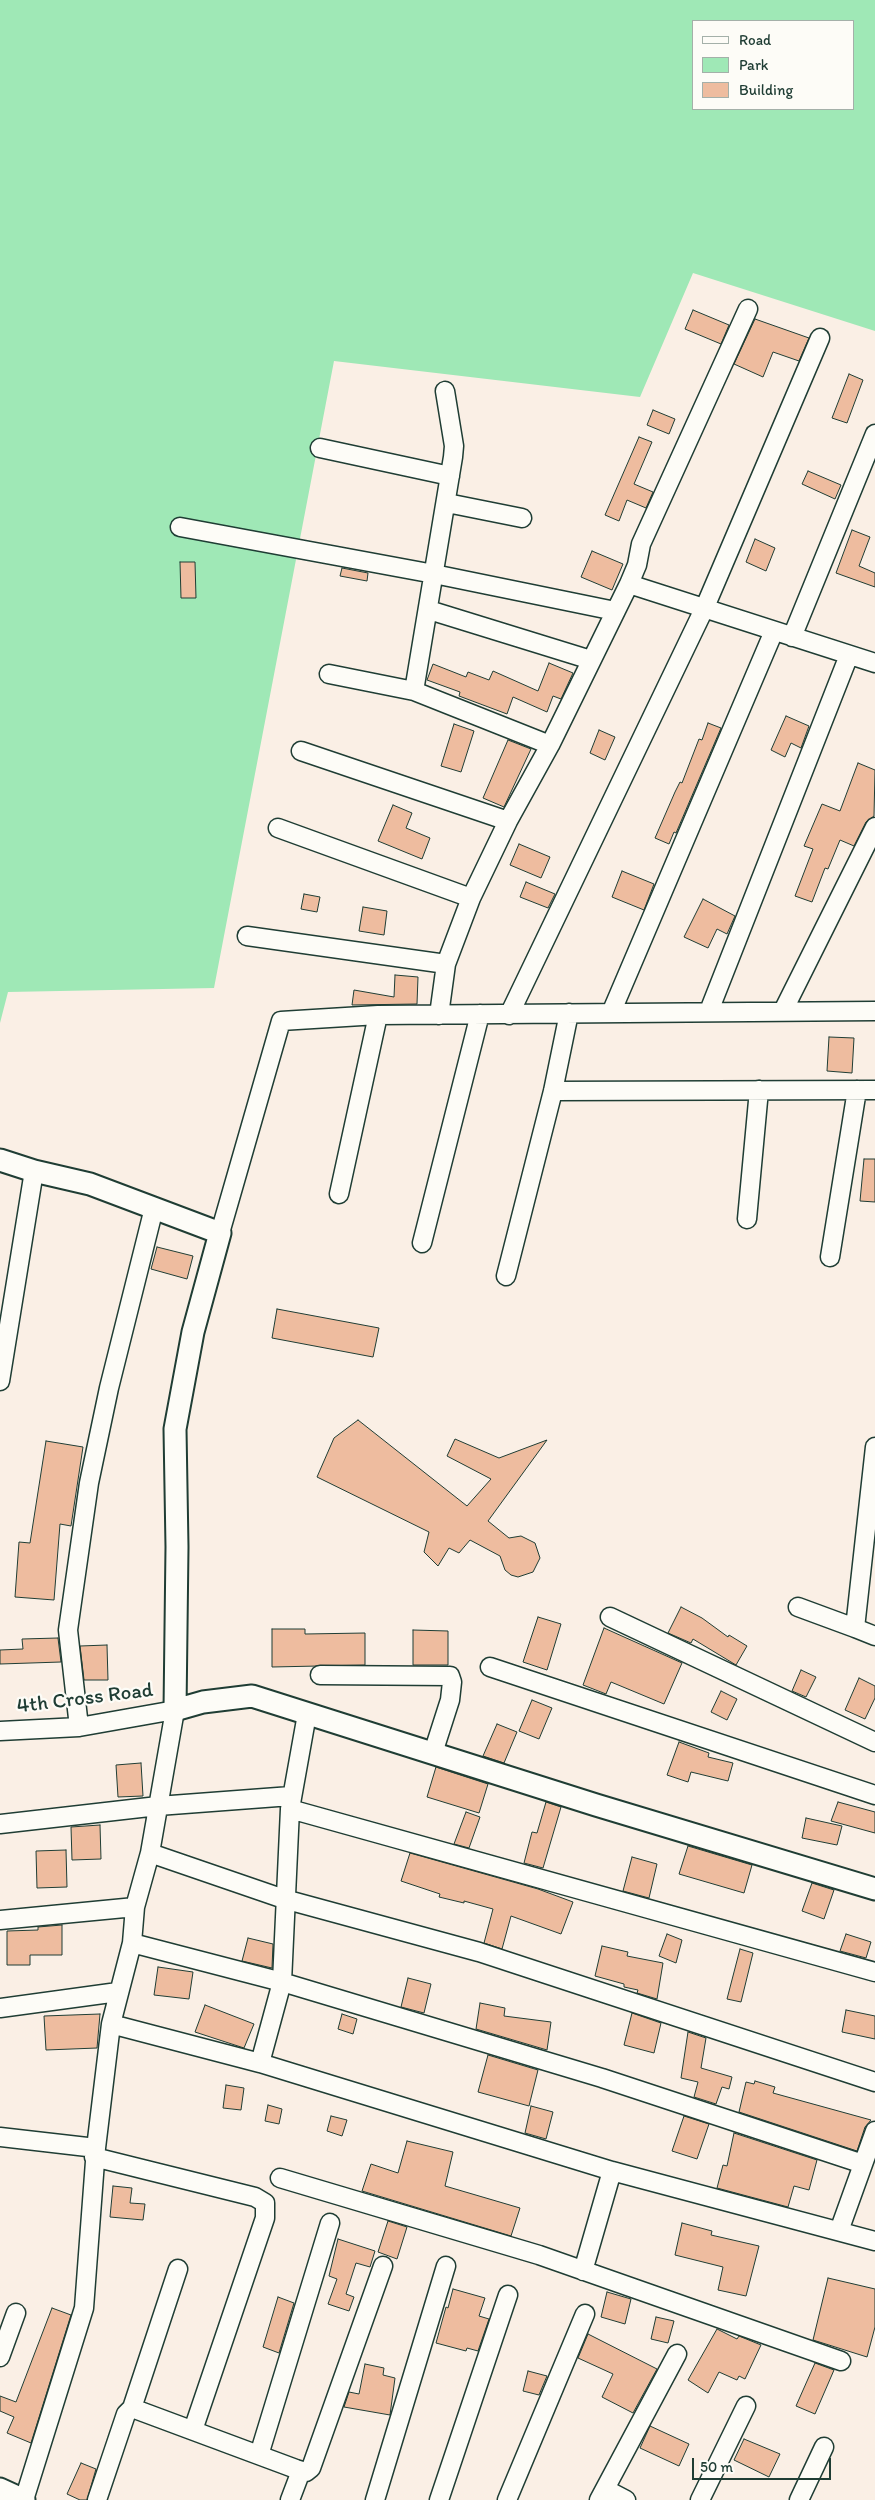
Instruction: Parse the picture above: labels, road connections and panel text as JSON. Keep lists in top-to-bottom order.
{
  "streets": {
    "street": ["4th Cross Road"]
  },
  "legend": ["Road", "Park", "Building"],
  "scale_bar": "50 m"
}
